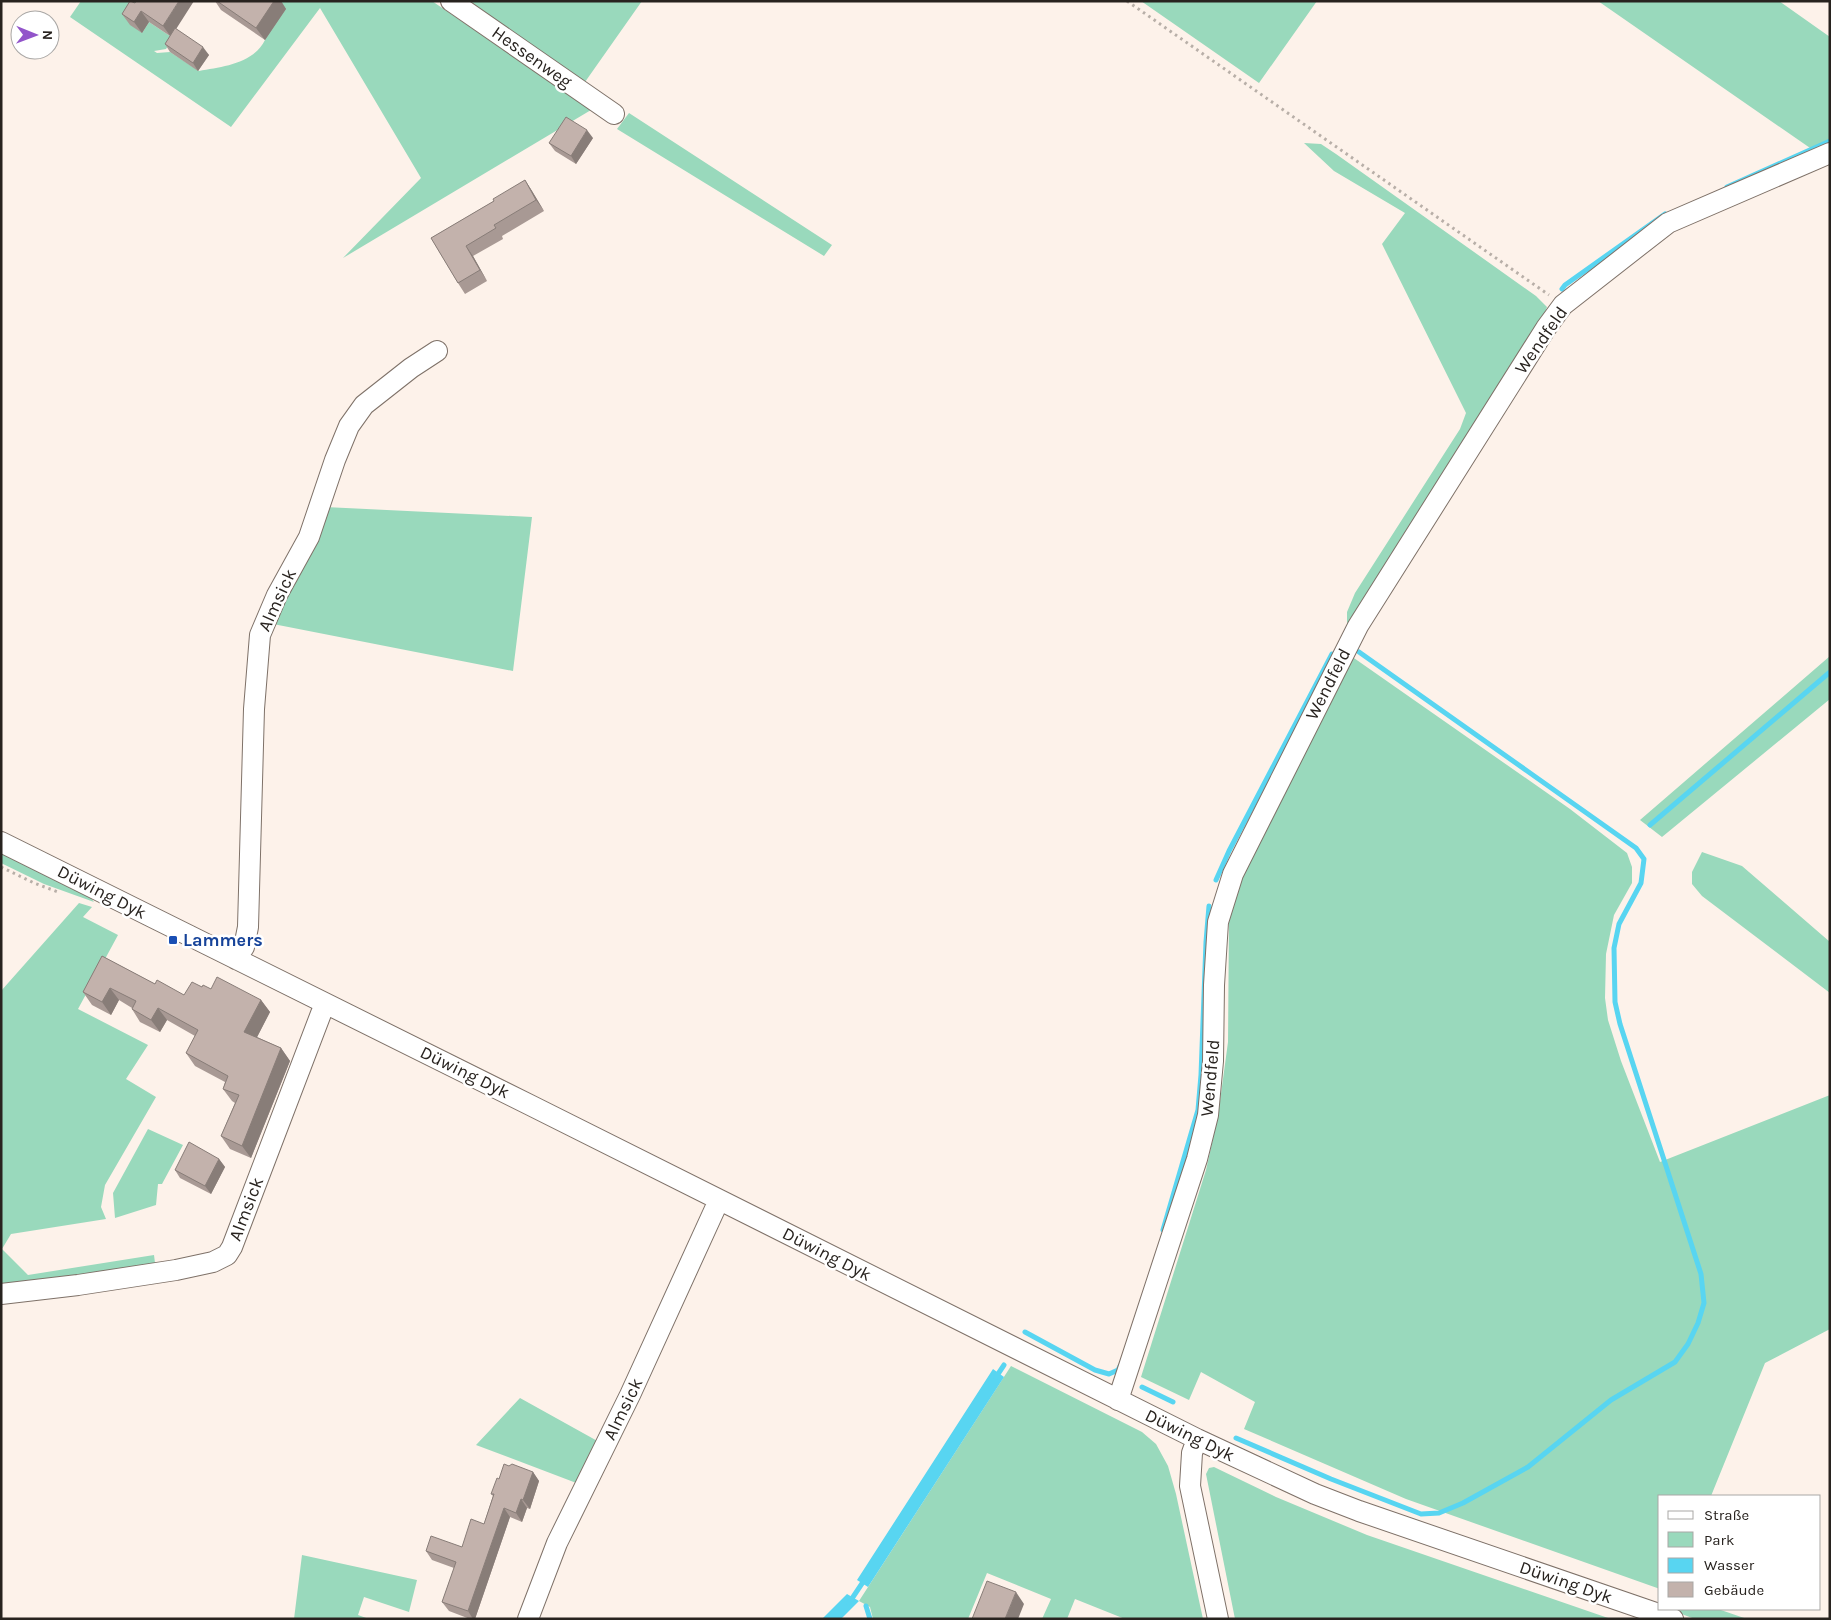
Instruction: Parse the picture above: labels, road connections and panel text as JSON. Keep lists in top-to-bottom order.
{
  "streets": {
    "street": [
      "Hessenweg",
      "Wendfeld",
      "Almsick",
      "Düwing Dyk"
    ]
  },
  "crossings": [
    ["Wendfeld", "Düwing Dyk"],
    ["Almsick", "Düwing Dyk"]
  ],
  "places": {
    "transit": ["Lammers"]
  },
  "legend": [
    "Straße",
    "Park",
    "Wasser",
    "Gebäude"
  ],
  "north": "right"
}
